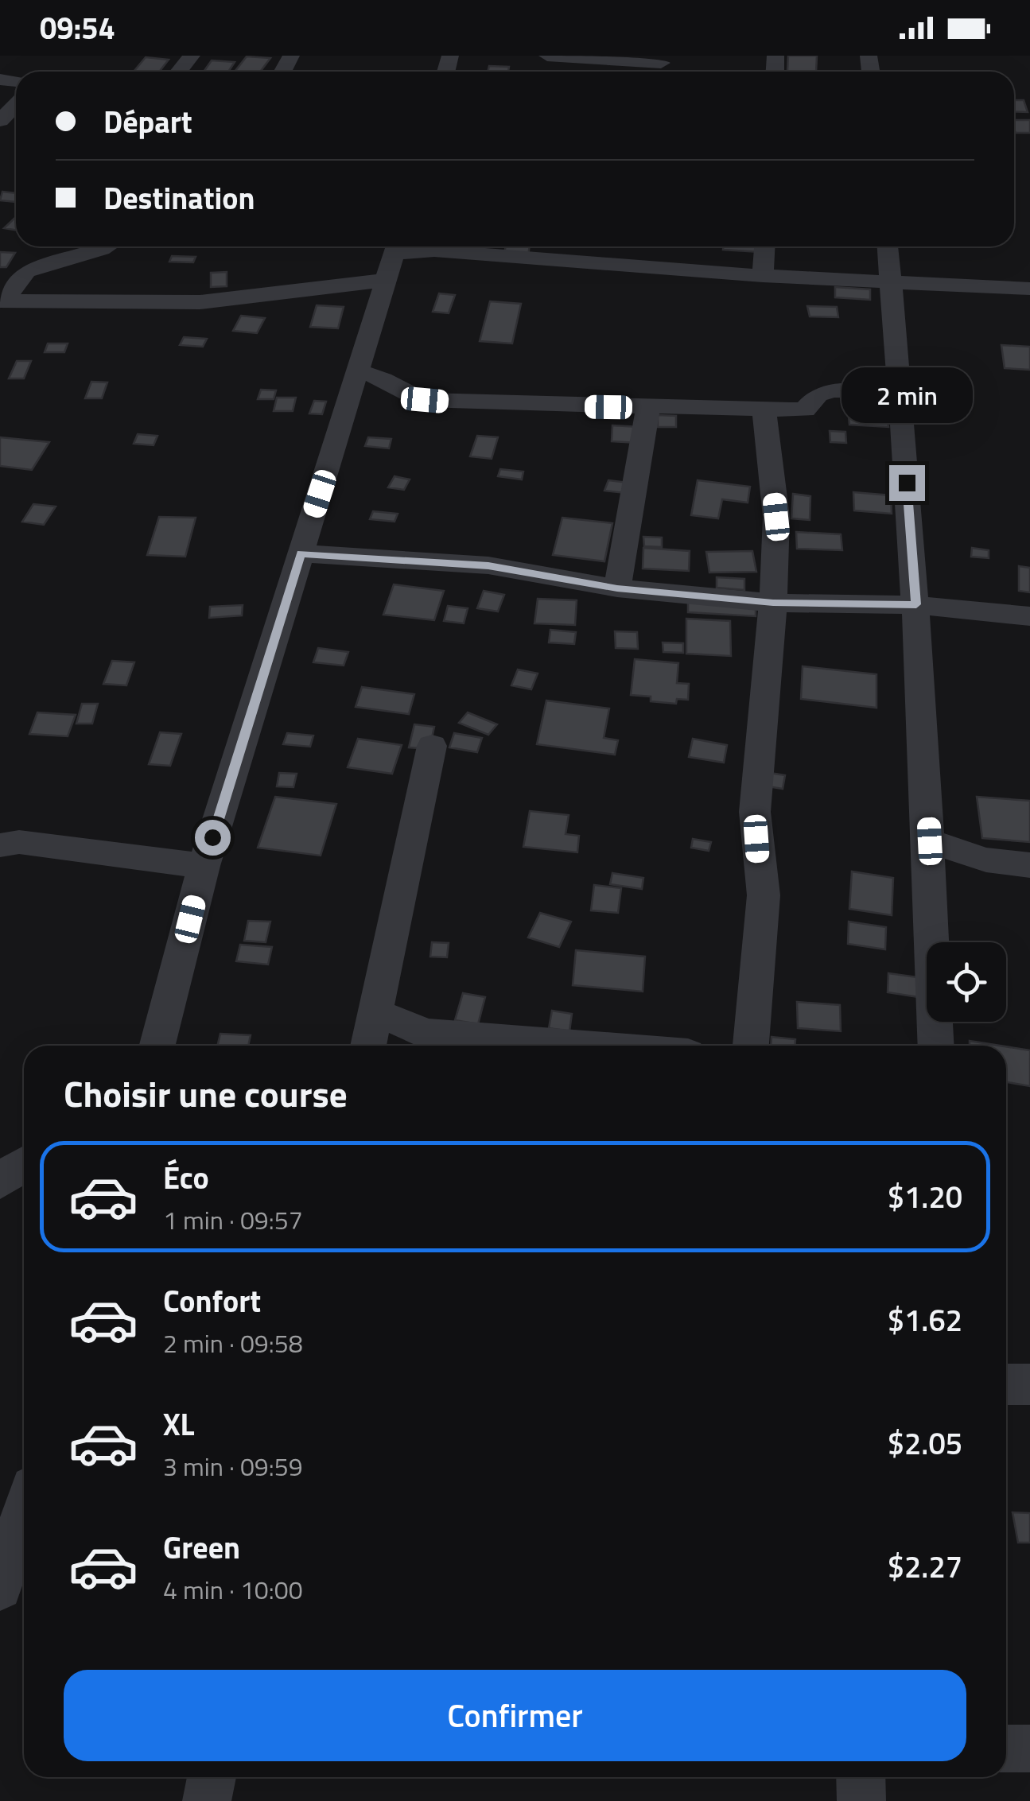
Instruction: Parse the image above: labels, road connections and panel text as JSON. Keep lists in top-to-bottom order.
{
  "page": {
    "status": "09:54",
    "banner": ["Départ", "Destination"],
    "bubble": "2 min",
    "heading": "Choisir une course",
    "list": [
      {
        "name": "Éco",
        "note": "1 min · 09:57",
        "value": "$1.20"
      },
      {
        "name": "Confort",
        "note": "2 min · 09:58",
        "value": "$1.62"
      },
      {
        "name": "XL",
        "note": "3 min · 09:59",
        "value": "$2.05"
      },
      {
        "name": "Green",
        "note": "4 min · 10:00",
        "value": "$2.27"
      }
    ],
    "buttons": "Confirmer"
  }
}
